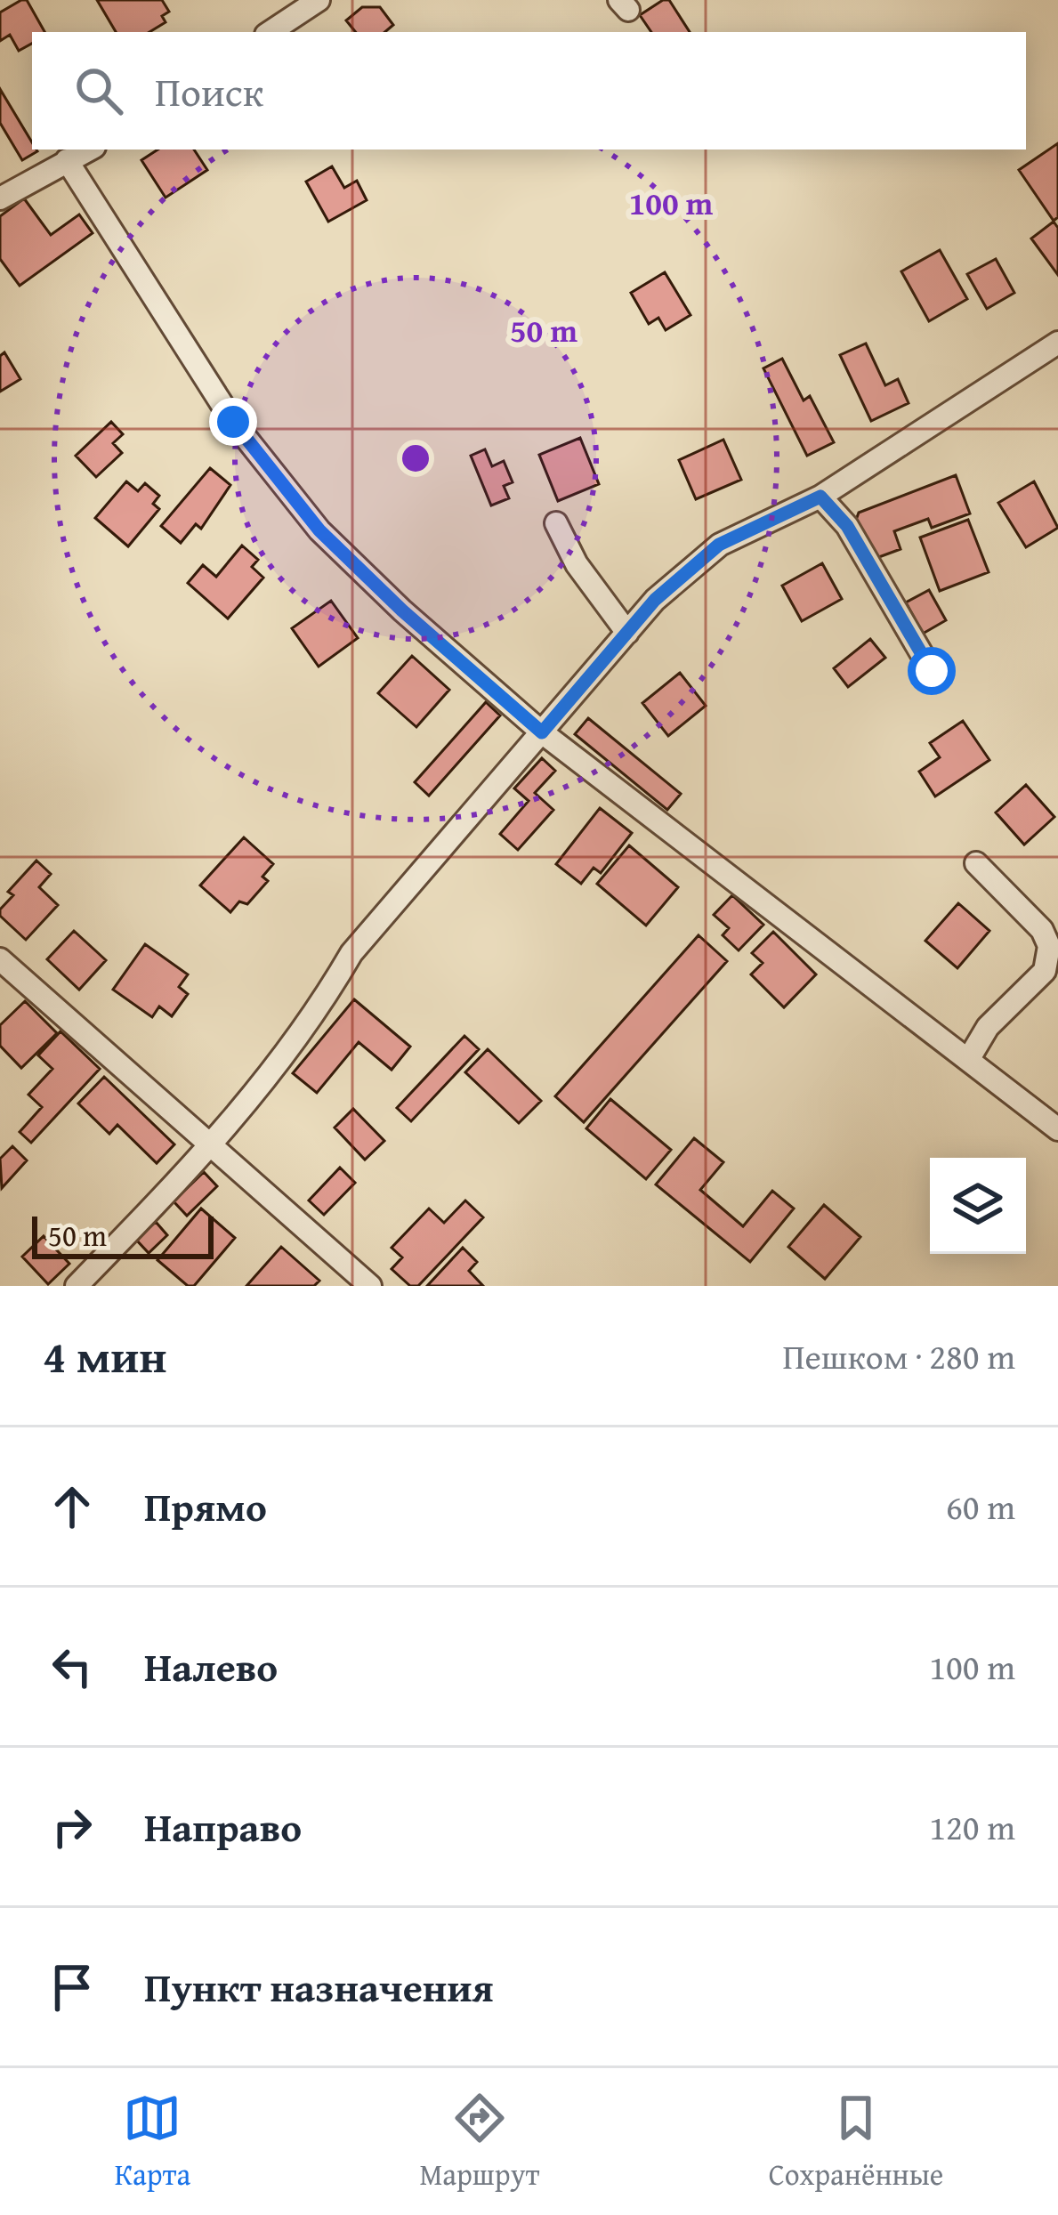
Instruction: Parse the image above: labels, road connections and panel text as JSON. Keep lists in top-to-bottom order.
{
  "scale_bar": "50 m",
  "page": {
    "search": "Поиск",
    "scale": "50 m",
    "heading": ["4 мин", "Пешком · 280 m"],
    "list": [
      ["Прямо", "60 m"],
      ["Налево", "100 m"],
      ["Направо", "120 m"],
      "Пункт назначения"
    ],
    "nav": ["Карта", "Маршрут", "Сохранённые"]
  },
  "rings": ["100 m", "50 m"]
}
